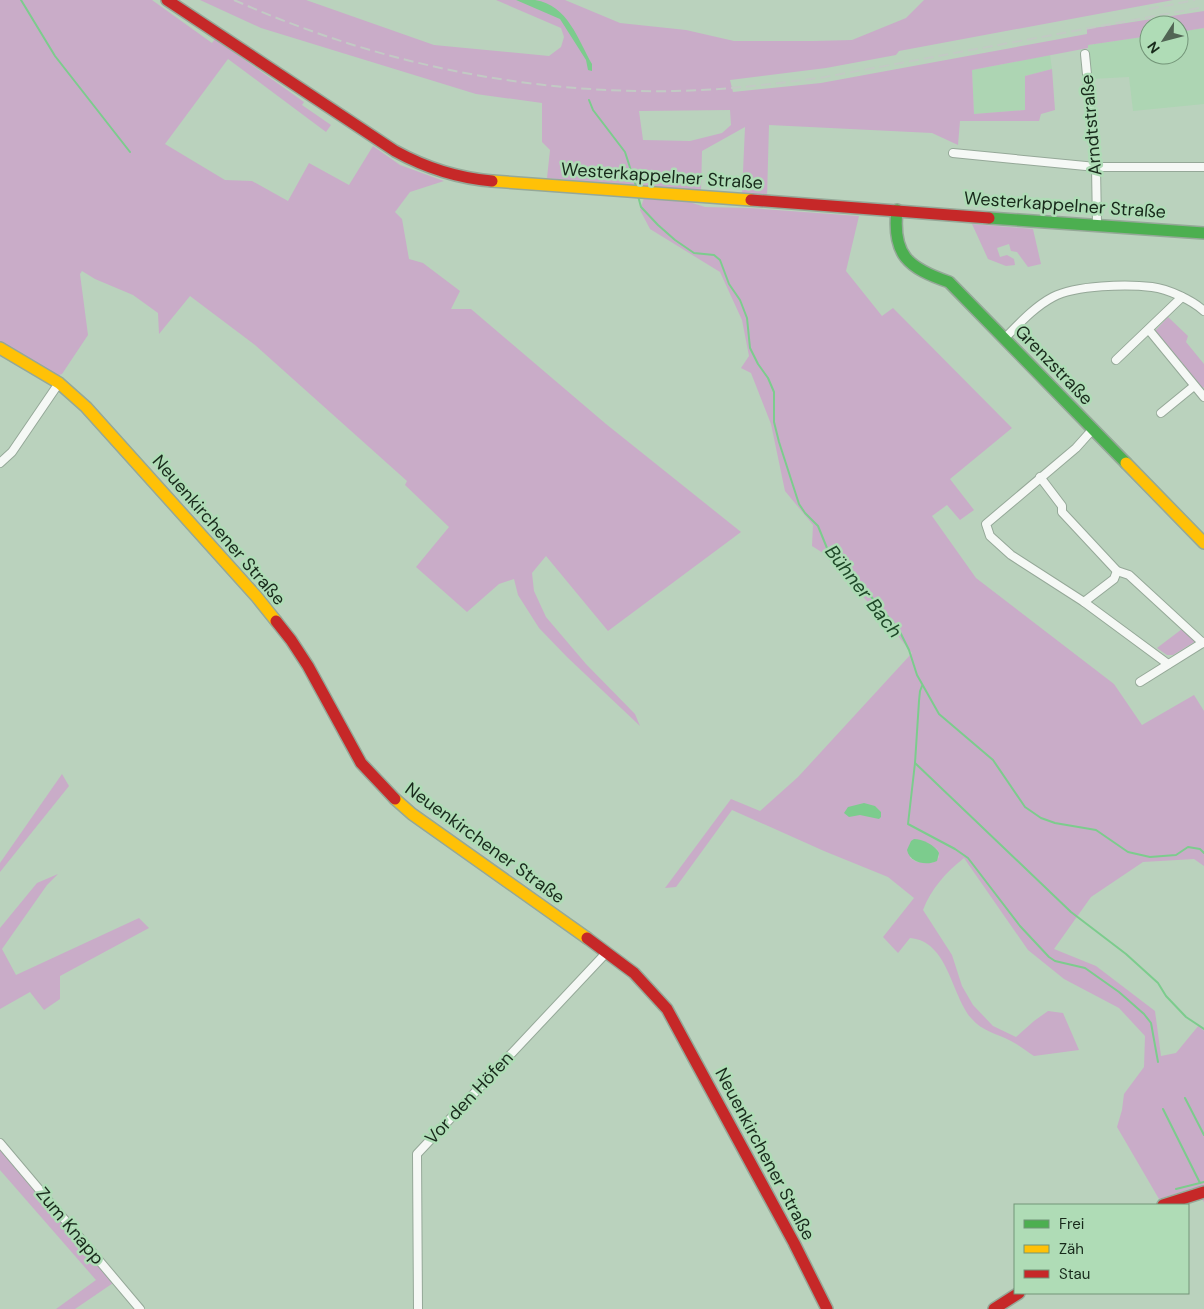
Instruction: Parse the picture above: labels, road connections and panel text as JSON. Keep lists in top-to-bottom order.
{
  "streets": {
    "street": [
      "Arndtstraße",
      "Westerkappelner Straße",
      "Grenzstraße",
      "Neuenkirchener Straße",
      "Vor den Höfen",
      "Zum Knapp"
    ]
  },
  "crossings": [
    ["Arndtstraße", "Westerkappelner Straße"],
    ["Westerkappelner Straße", "Grenzstraße"],
    ["Neuenkirchener Straße", "Vor den Höfen"]
  ],
  "water": ["Bühner Bach"],
  "legend": ["Frei", "Zäh", "Stau"],
  "north": "bottom left"
}
